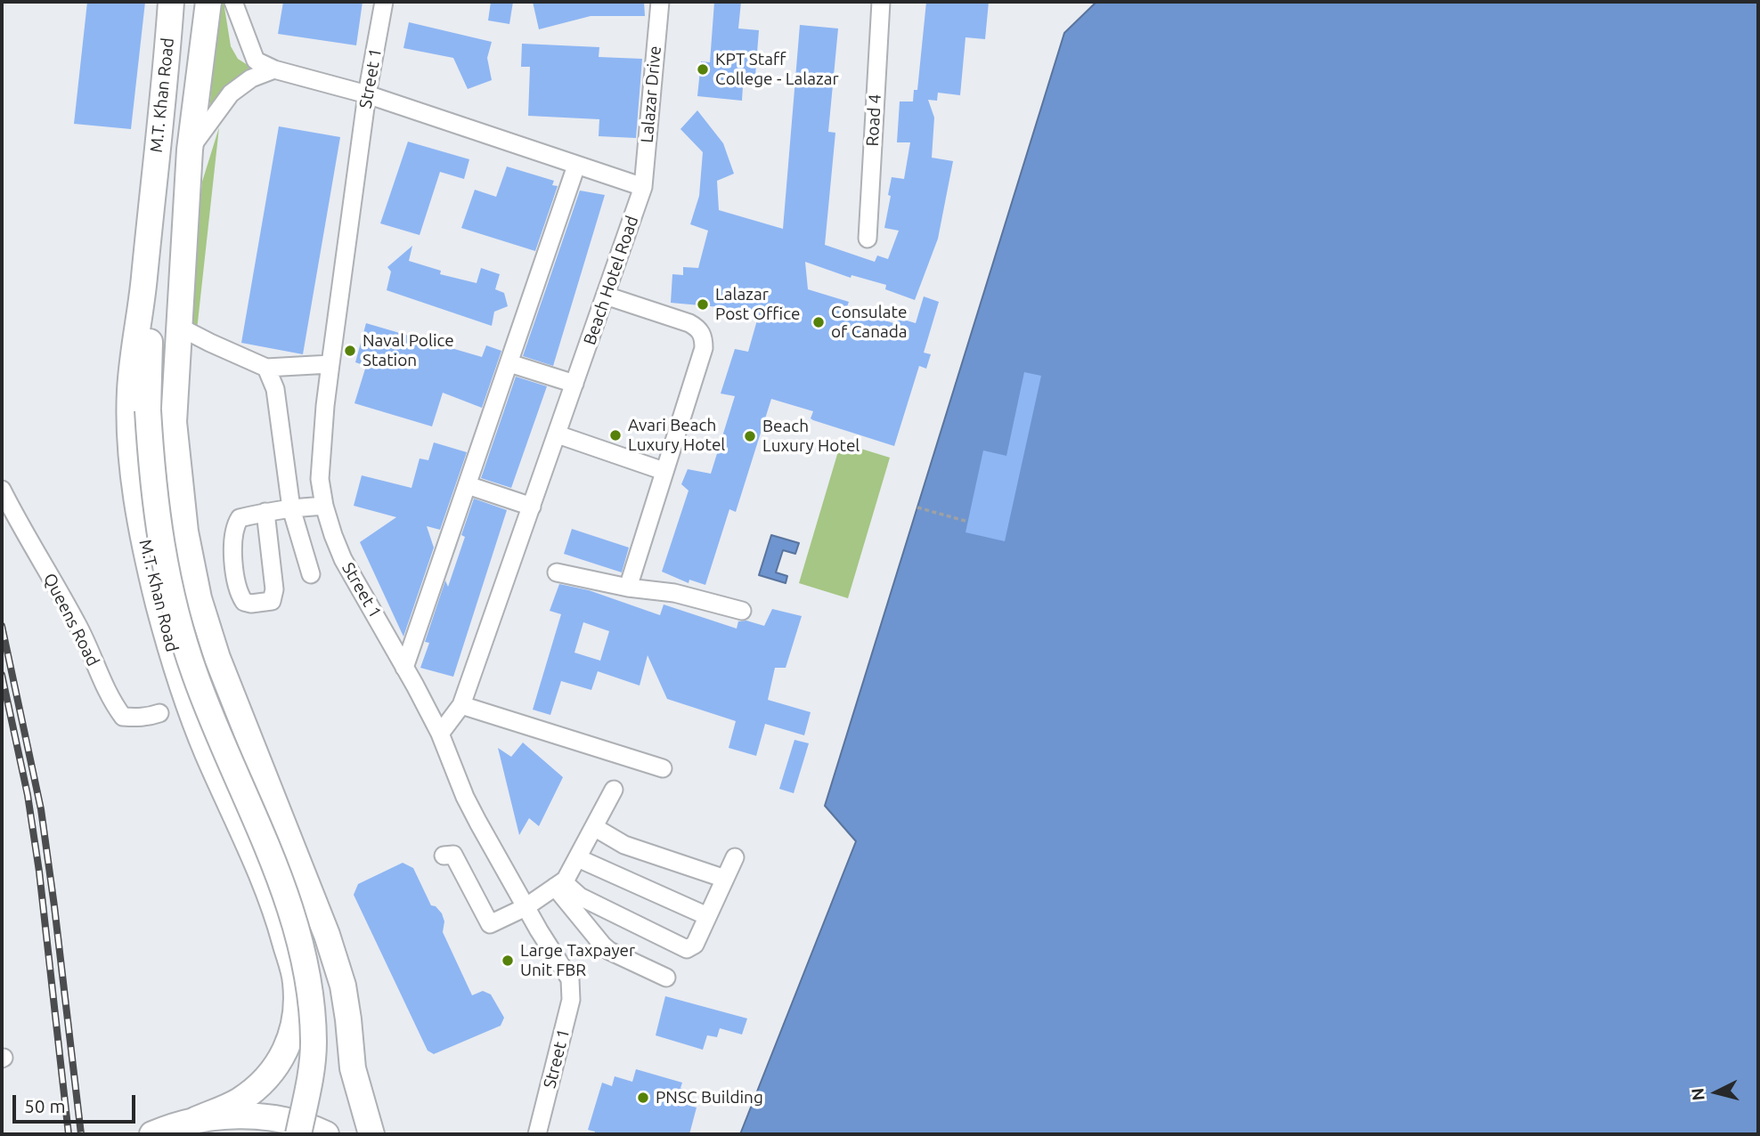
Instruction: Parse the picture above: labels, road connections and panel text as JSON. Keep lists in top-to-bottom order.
{
  "streets": {
    "highway": ["M.T. Khan Road"],
    "street": [
      "Street 1",
      "Lalazar Drive",
      "Road 4",
      "Beach Hotel Road",
      "Queens Road"
    ]
  },
  "crossings": [
    ["Street 1", "Beach Hotel Road"],
    ["Lalazar Drive", "Beach Hotel Road"]
  ],
  "places": [
    "KPT Staff College - Lalazar",
    "Lalazar Post Office",
    "Consulate of Canada",
    "Naval Police Station",
    "Avari Beach Luxury Hotel",
    "Beach Luxury Hotel",
    "Large Taxpayer Unit FBR",
    "PNSC Building"
  ],
  "scale_bar": "50 m",
  "north": "left"
}
